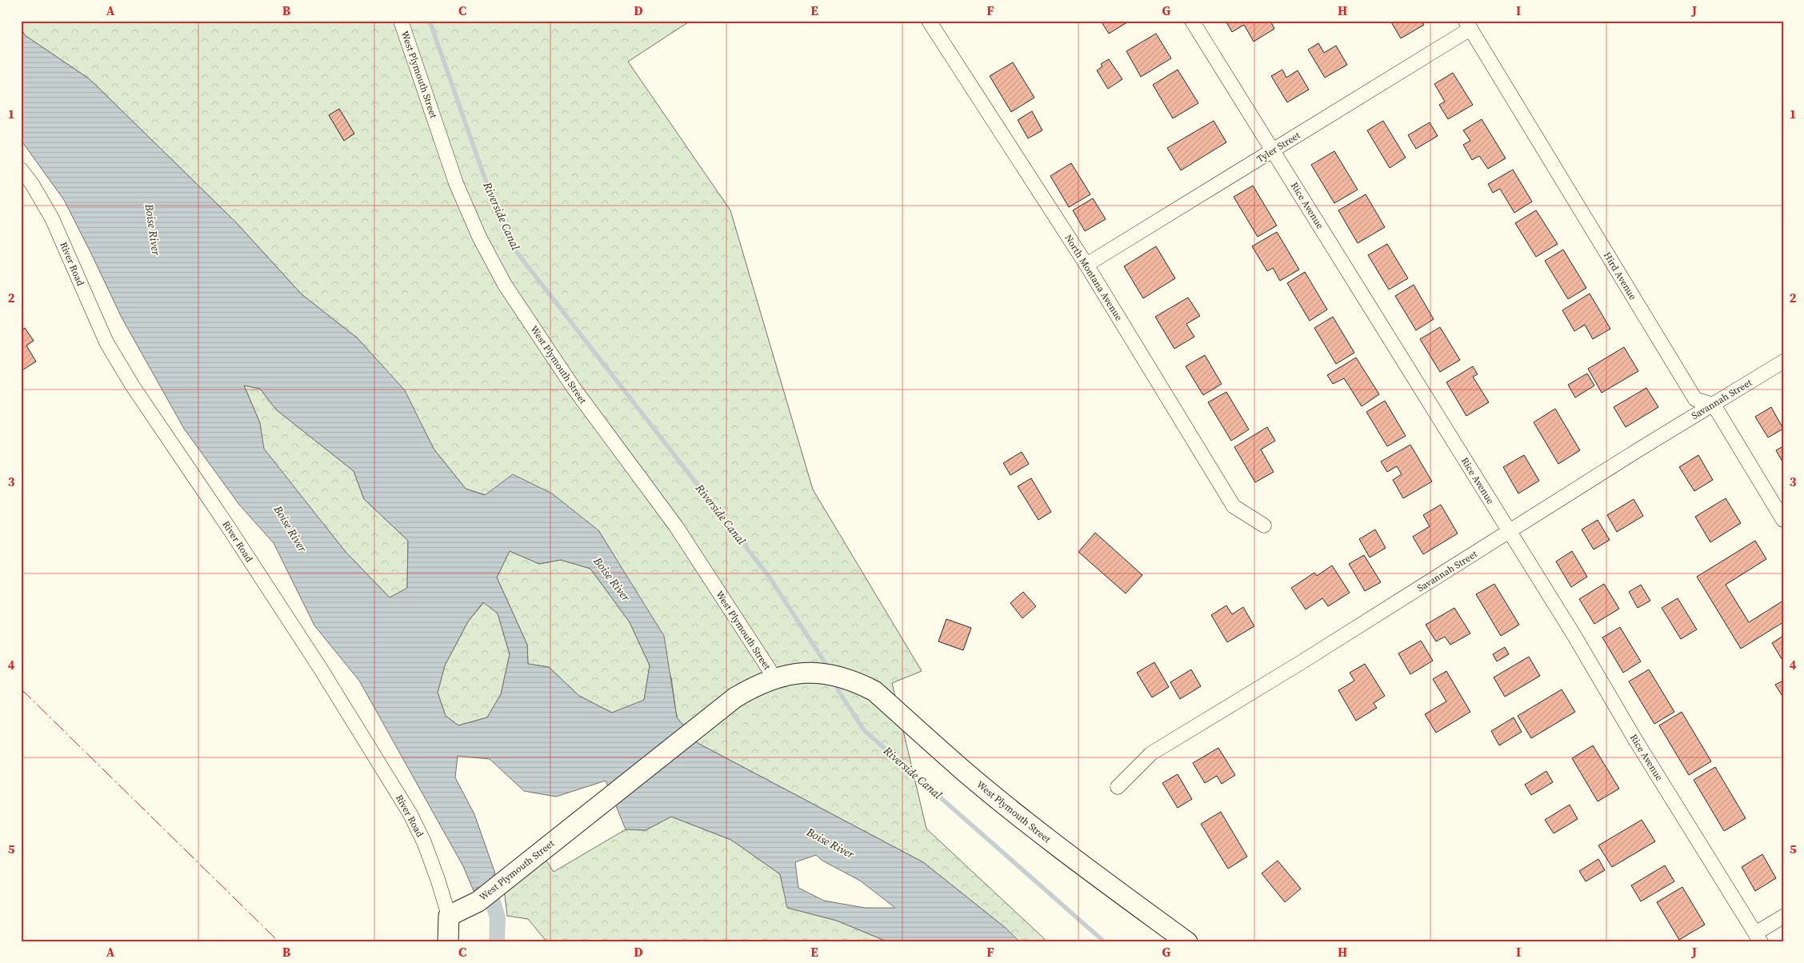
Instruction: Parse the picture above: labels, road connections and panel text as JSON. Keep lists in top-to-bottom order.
{
  "streets": {
    "street": [
      "West Plymouth Street",
      "Tyler Street",
      "Rice Avenue",
      "River Road",
      "Hird Avenue",
      "North Montana Avenue",
      "Savannah Street"
    ]
  },
  "crossings": [
    ["West Plymouth Street", "River Road"],
    ["Tyler Street", "Rice Avenue"],
    ["Tyler Street", "Hird Avenue"],
    ["Tyler Street", "North Montana Avenue"],
    ["Rice Avenue", "Savannah Street"],
    ["Hird Avenue", "Savannah Street"]
  ],
  "water": ["Riverside Canal", "Boise River"],
  "grid": {
    "columns": [
      "A",
      "B",
      "C",
      "D",
      "E",
      "F",
      "G",
      "H",
      "I",
      "J"
    ],
    "rows": [
      "1",
      "2",
      "3",
      "4",
      "5"
    ]
  }
}
